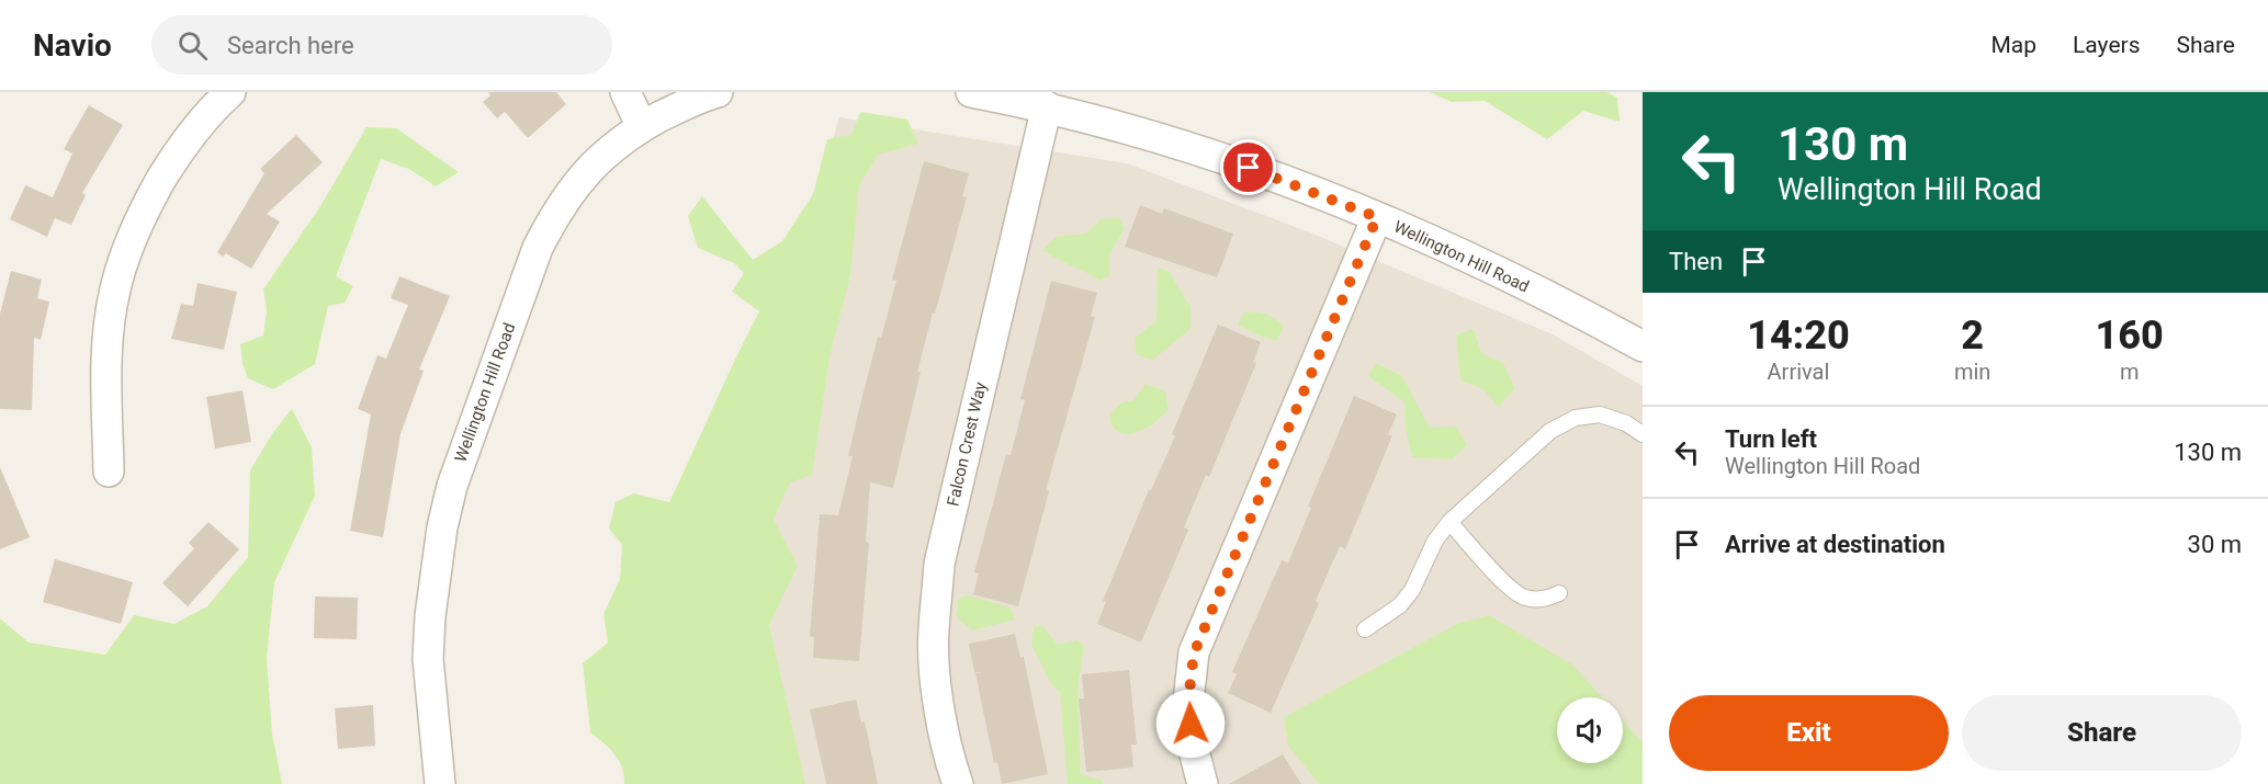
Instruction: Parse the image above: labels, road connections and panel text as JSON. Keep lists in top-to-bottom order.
{
  "streets": {
    "street": ["Wellington Hill Road", "Falcon Crest Way"]
  },
  "crossings": [
    ["Wellington Hill Road", "Falcon Crest Way"]
  ],
  "page": {
    "header": "Navio",
    "search": "Search here",
    "nav": ["Map", "Layers", "Share"],
    "turn": ["130 m", "Wellington Hill Road"],
    "then": "Then",
    "eta": [
      "14:20",
      "Arrival",
      "2",
      "min",
      "160",
      "m"
    ],
    "list": [
      {
        "name": "Turn left",
        "note": "Wellington Hill Road",
        "value": "130 m"
      },
      {
        "name": "Arrive at destination",
        "value": "30 m"
      }
    ],
    "buttons": ["Exit", "Share"]
  }
}
